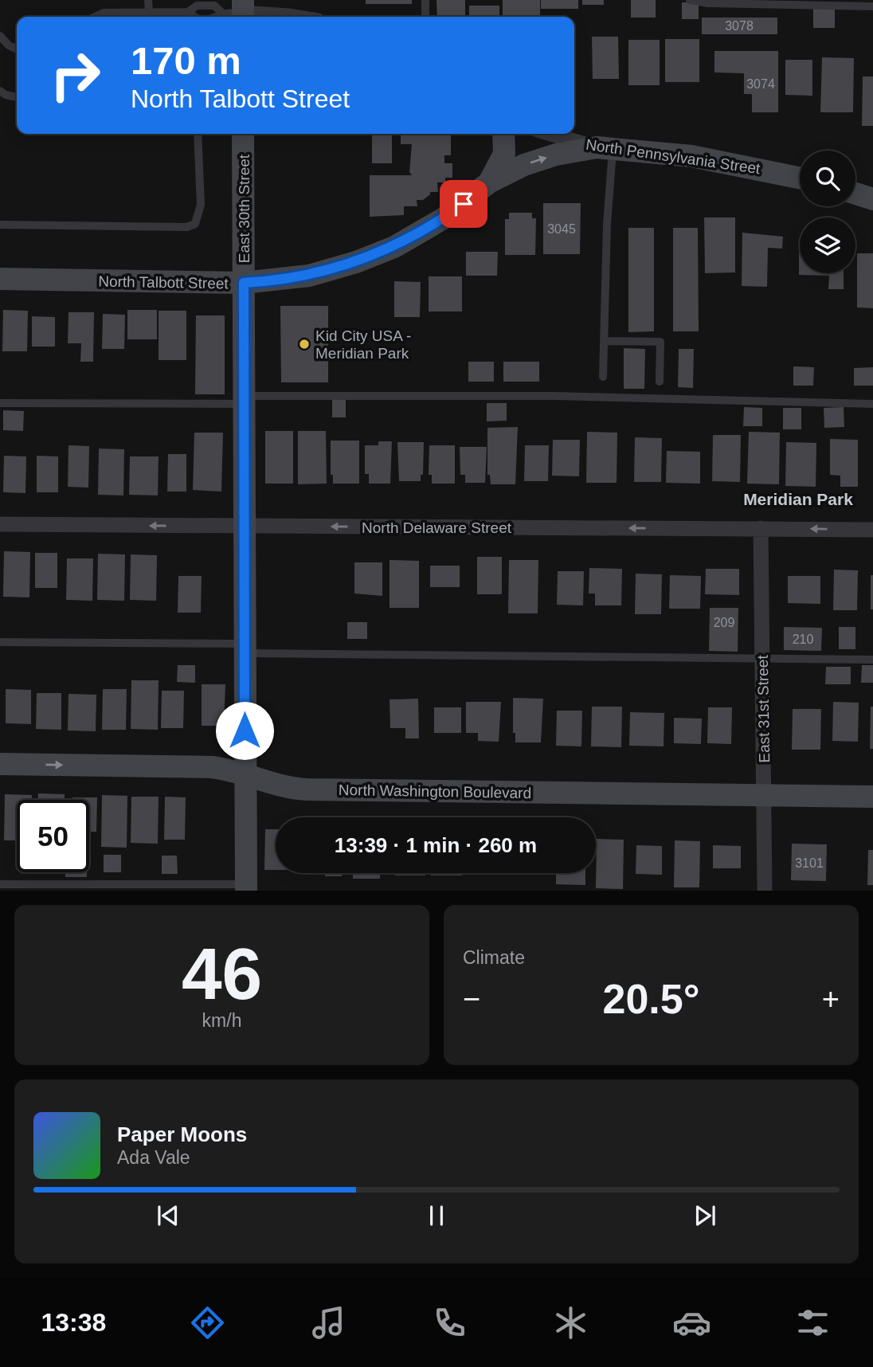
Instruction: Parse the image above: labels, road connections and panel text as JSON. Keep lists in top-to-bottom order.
{
  "streets": {
    "street": [
      "North Pennsylvania Street",
      "East 30th Street",
      "North Talbott Street",
      "North Delaware Street",
      "East 31st Street",
      "North Washington Boulevard"
    ]
  },
  "crossings": [
    ["North Pennsylvania Street", "North Talbott Street"],
    ["East 30th Street", "North Talbott Street"],
    ["East 30th Street", "North Delaware Street"],
    ["East 30th Street", "North Washington Boulevard"],
    ["North Delaware Street", "East 31st Street"],
    ["East 31st Street", "North Washington Boulevard"]
  ],
  "one_way": ["North Delaware Street"],
  "districts": ["Meridian Park"],
  "places": ["Kid City USA - Meridian Park"],
  "house_numbers": [
    "3078",
    "3074",
    "3045",
    "209",
    "210",
    "3101"
  ],
  "page": {
    "turn": ["170 m", "North Talbott Street"],
    "limit": "50",
    "trip": "13:39 · 1 min · 260 m",
    "tile": [
      ["46", "km/h"],
      "Climate"
    ],
    "heat": ["−", "20.5°", "+"],
    "song": ["Paper Moons", "Ada Vale"],
    "tabs": "13:38"
  }
}
